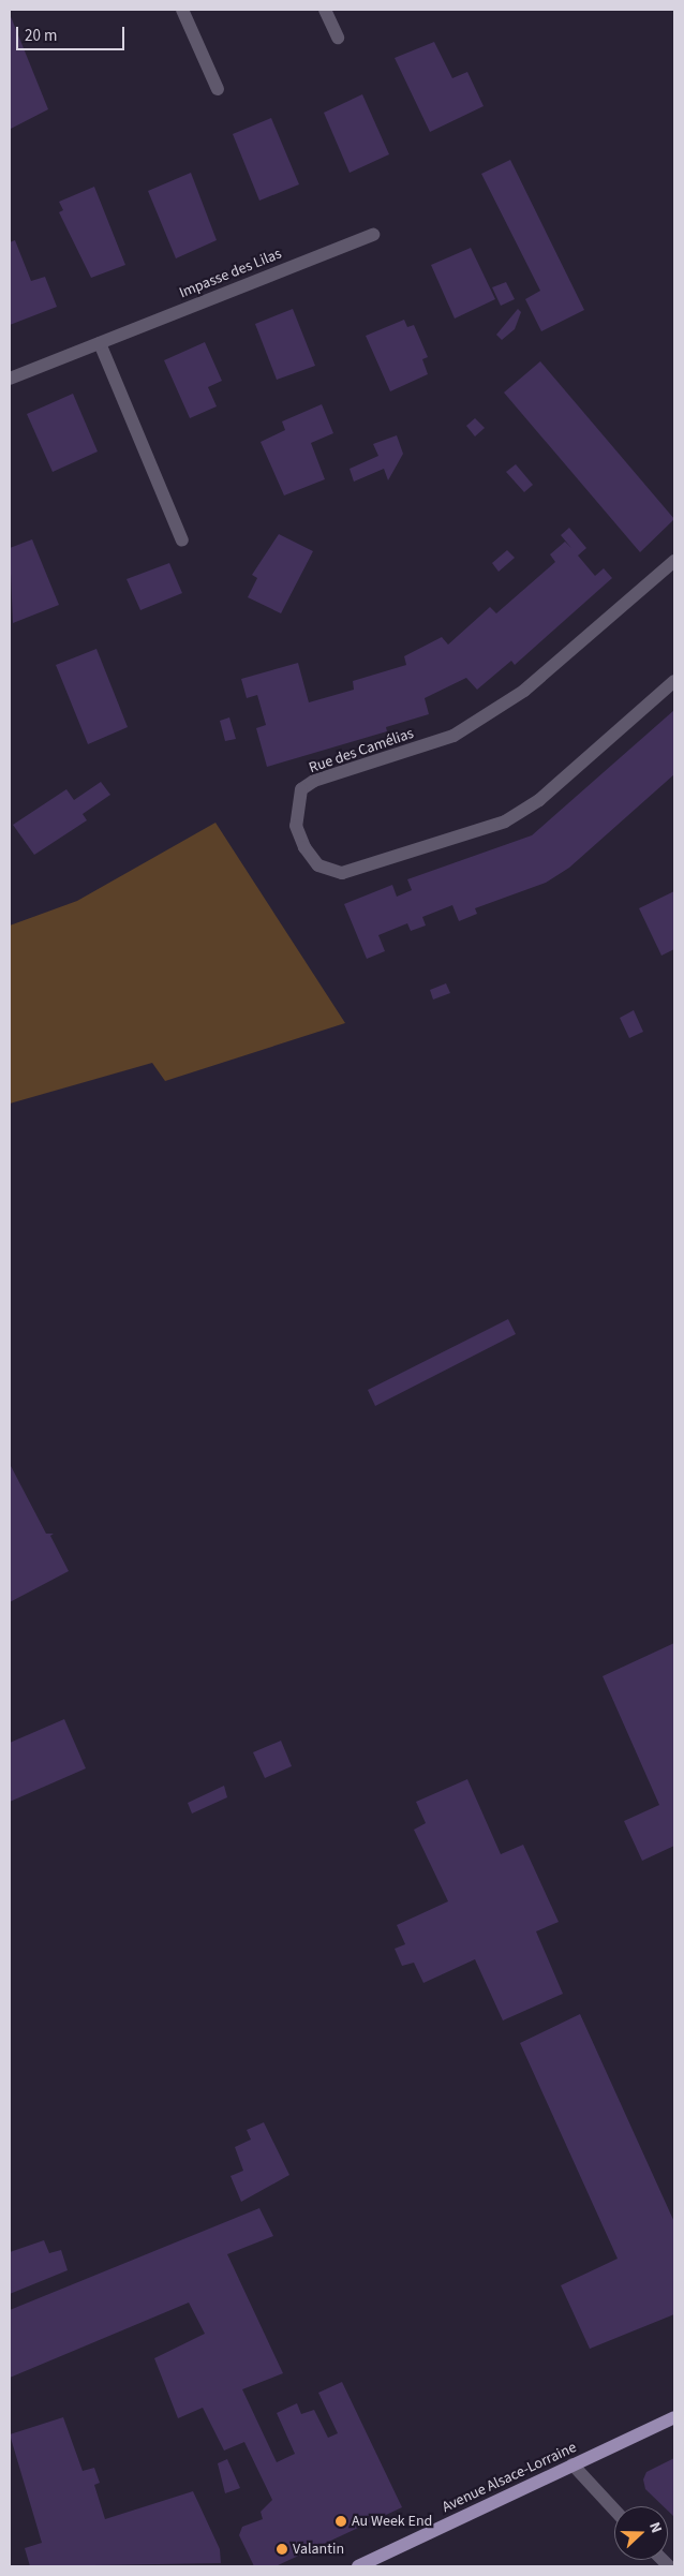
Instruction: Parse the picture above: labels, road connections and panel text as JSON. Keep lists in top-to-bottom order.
{
  "streets": {
    "main road": ["Avenue Alsace-Lorraine"],
    "street": ["Impasse des Lilas", "Rue des Camélias"]
  },
  "places": ["Au Week End", "Valantin"],
  "scale_bar": "20 m",
  "north": "right"
}
